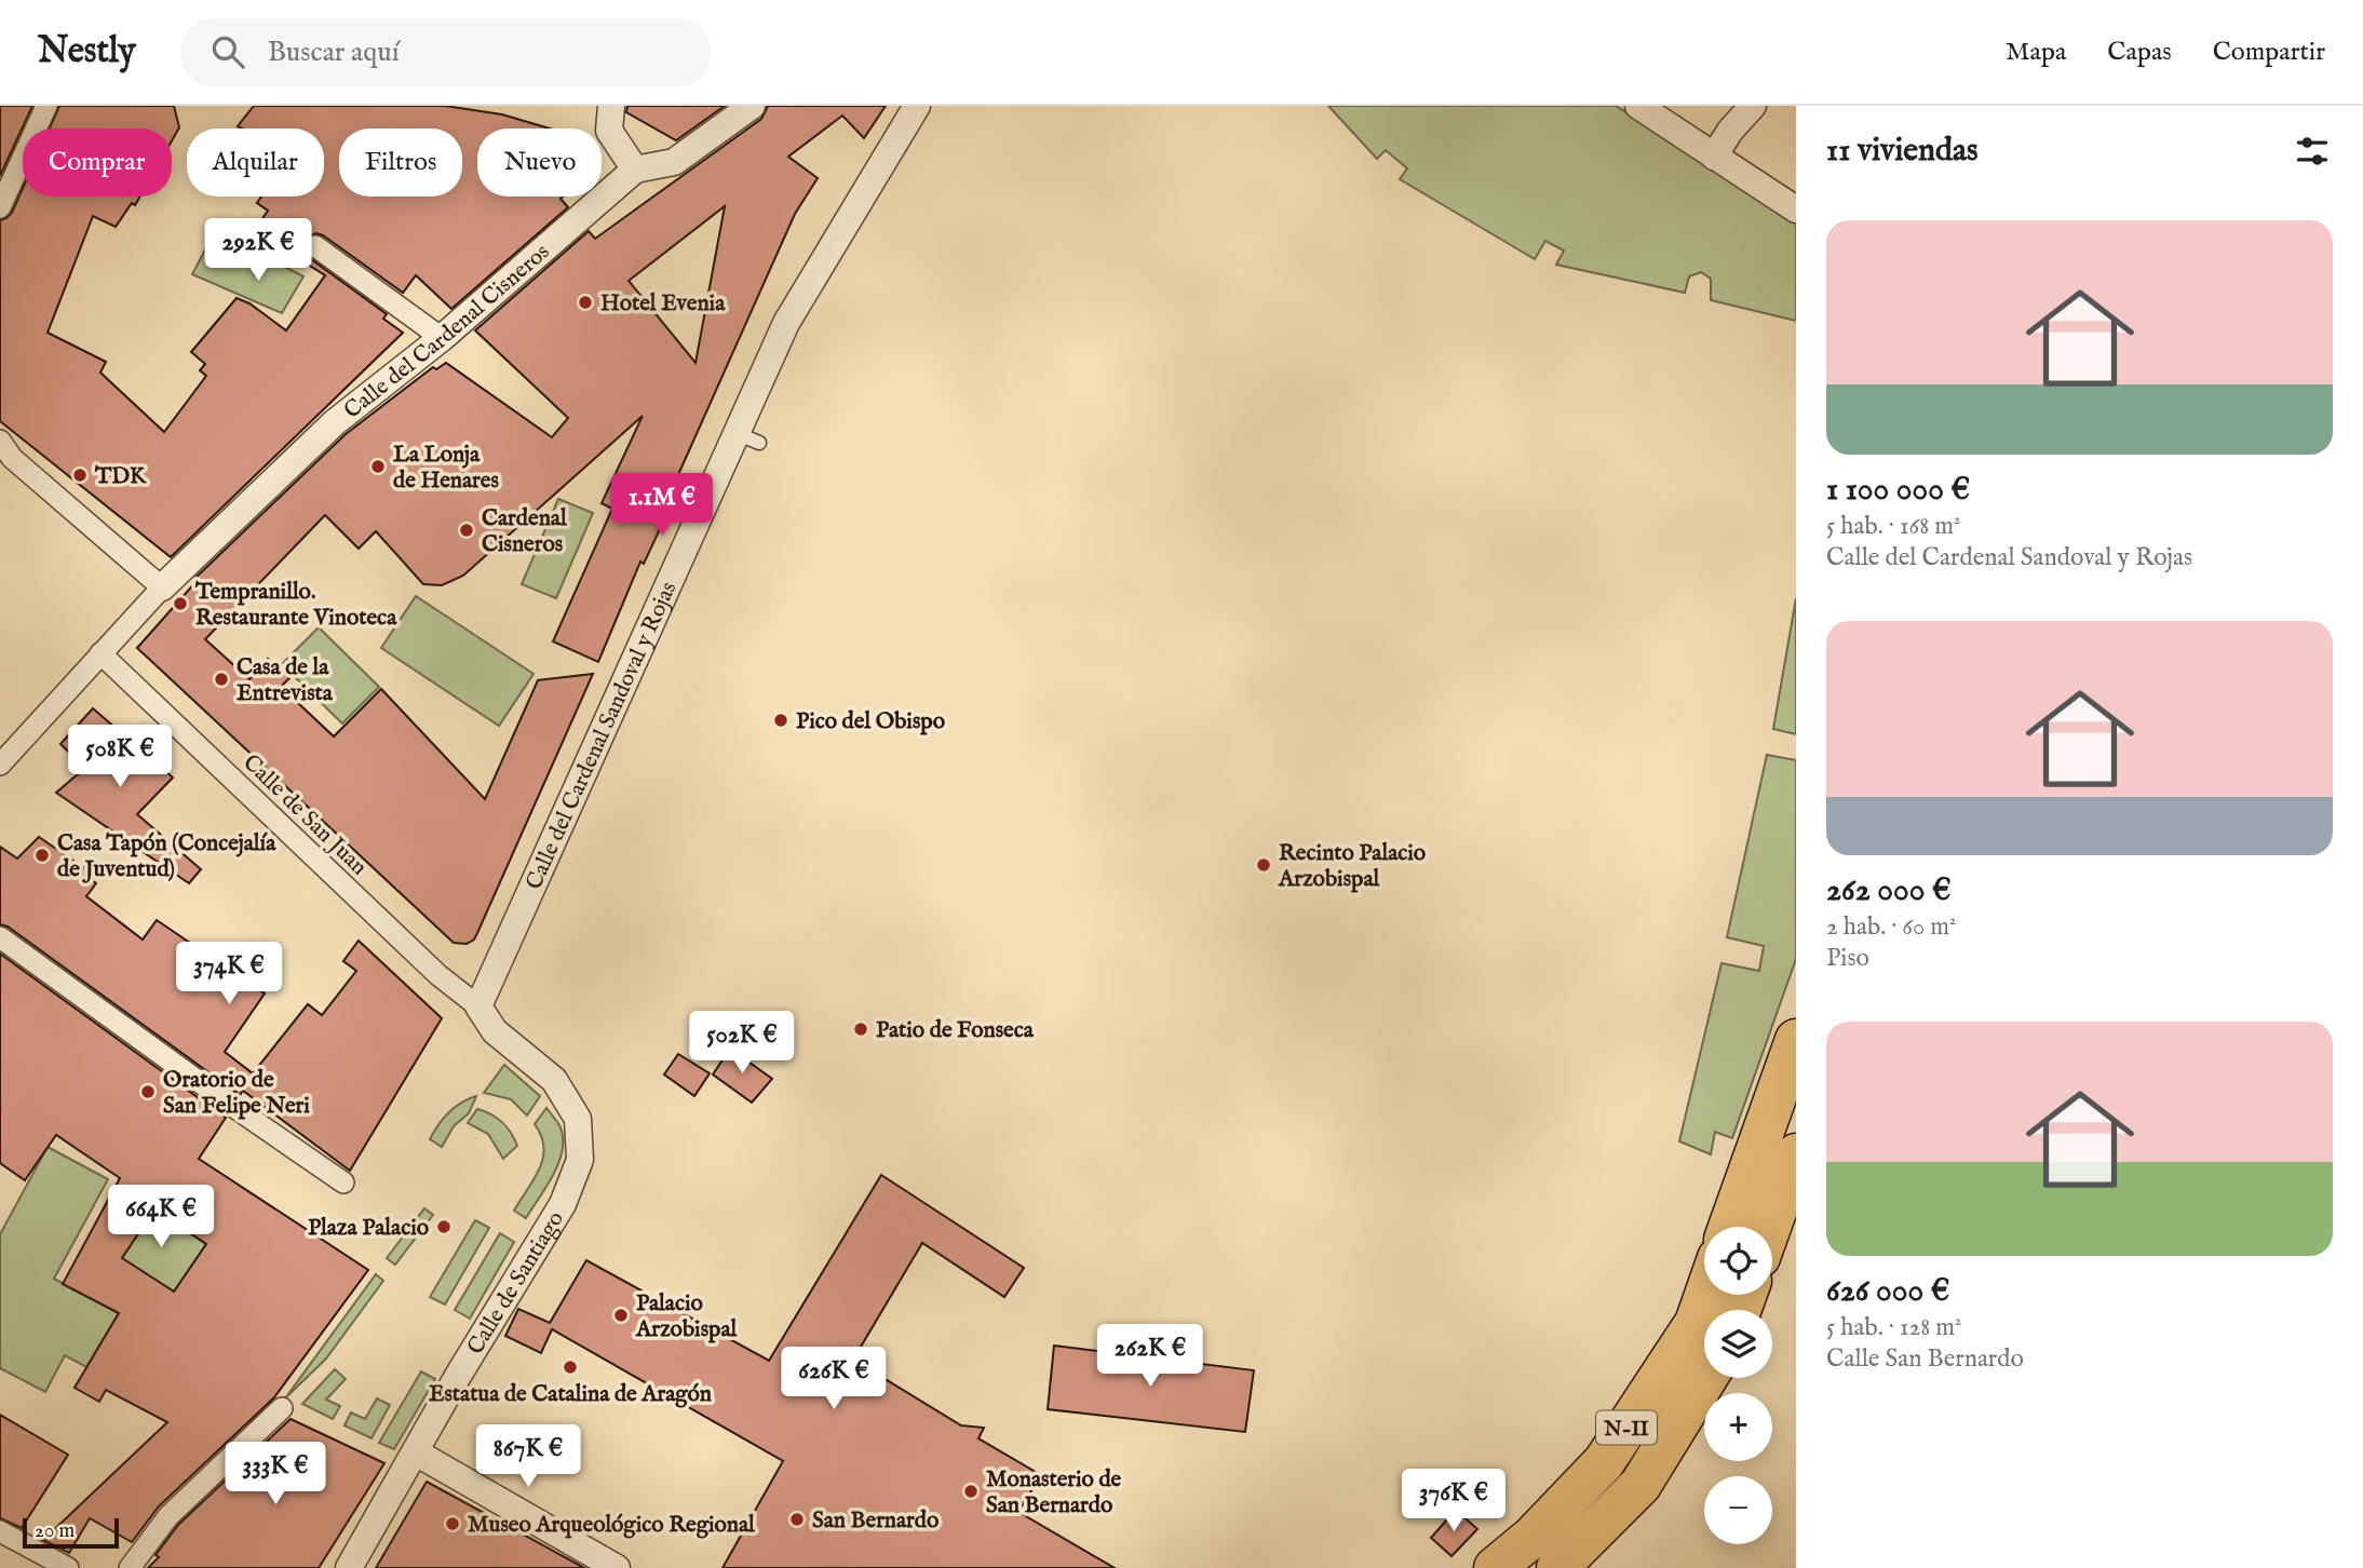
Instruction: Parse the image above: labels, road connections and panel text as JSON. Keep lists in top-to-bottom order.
{
  "streets": {
    "main road": ["N-II"],
    "street": [
      "Calle del Cardenal Cisneros",
      "Calle del Cardenal Sandoval y Rojas",
      "Calle de San Juan",
      "Calle de Santiago"
    ]
  },
  "crossings": [
    ["Calle del Cardenal Sandoval y Rojas", "Calle de San Juan"],
    ["Calle del Cardenal Sandoval y Rojas", "Calle de Santiago"],
    ["Calle de San Juan", "Calle de Santiago"]
  ],
  "places": [
    "Hotel Evenia",
    "La Lonja de Henares",
    "TDK",
    "Cardenal Cisneros",
    "Tempranillo. Restaurante Vinoteca",
    "Casa de la Entrevista",
    "Pico del Obispo",
    "Casa Tapón (Concejalía de Juventud)",
    "Recinto Palacio Arzobispal",
    "Patio de Fonseca",
    "Oratorio de San Felipe Neri",
    "Plaza Palacio",
    "Palacio Arzobispal",
    "Estatua de Catalina de Aragón",
    "Monasterio de San Bernardo",
    "San Bernardo",
    "Museo Arqueológico Regional"
  ],
  "scale_bar": "20 m",
  "page": {
    "header": "Nestly",
    "search": "Buscar aquí",
    "nav": ["Mapa", "Capas", "Compartir"],
    "heading": "11 viviendas",
    "chip": [
      "Comprar",
      "Alquilar",
      "Filtros",
      "Nuevo"
    ],
    "list": [
      {
        "name": "1 100 000 €",
        "note": "5 hab. · 168 m² · Calle del Cardenal Sandoval y Rojas"
      },
      {
        "name": "262 000 €",
        "note": "2 hab. · 60 m² · Piso"
      },
      {
        "name": "626 000 €",
        "note": "5 hab. · 128 m² · Calle San Bernardo"
      }
    ],
    "price": [
      "292K €",
      "1.1M €",
      "508K €",
      "374K €",
      "502K €",
      "664K €",
      "262K €",
      "626K €",
      "867K €",
      "333K €",
      "376K €"
    ],
    "map_buttons": ["+", "−"],
    "scale": "20 m"
  }
}
